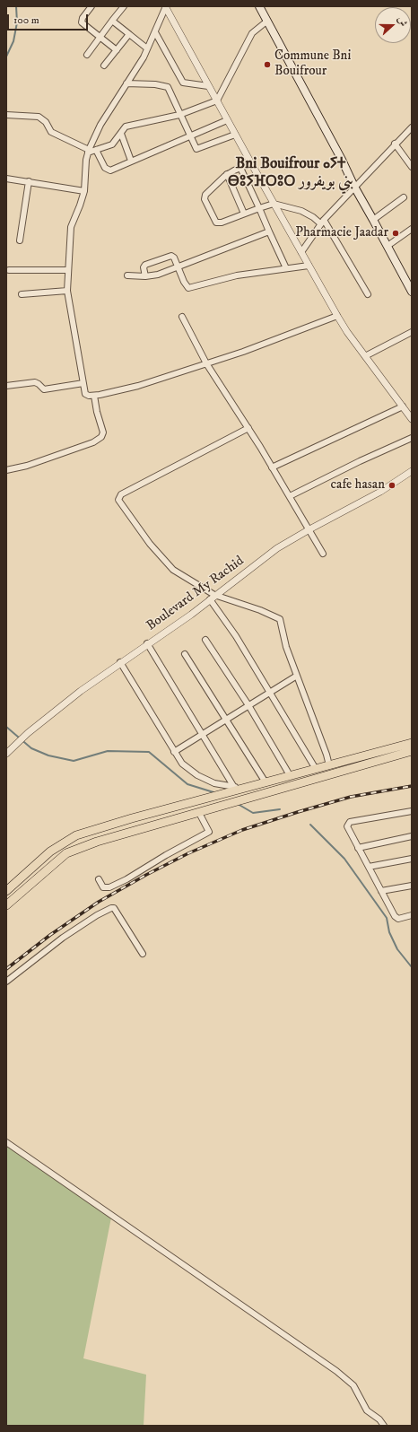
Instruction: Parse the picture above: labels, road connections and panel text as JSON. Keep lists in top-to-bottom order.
{
  "streets": {
    "street": ["Boulevard My Rachid"]
  },
  "districts": ["Bni Bouifrour ⴰⵢⵜ ⴱⵓⵢⴼⵔⵓⵔ بني بويفرور"],
  "places": ["Commune Bni Bouifrour", "Pharmacie Jaadar", "cafe hasan"],
  "scale_bar": "100 m",
  "north": "right"
}
